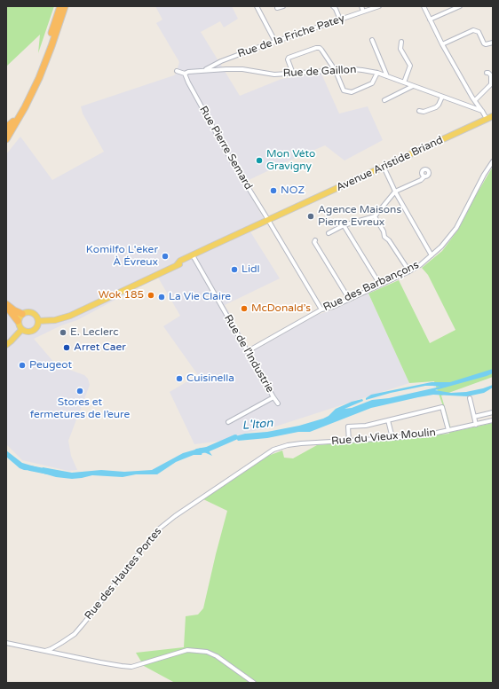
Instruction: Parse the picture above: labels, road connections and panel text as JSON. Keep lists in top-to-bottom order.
{
  "streets": {
    "main road": ["Avenue Aristide Briand"],
    "street": [
      "Rue de la Friche Patey",
      "Rue de Gaillon",
      "Rue Pierre Semard",
      "Rue des Barbançons",
      "Rue de l'Industrie",
      "Rue du Vieux Moulin",
      "Rue des Hautes Portes"
    ]
  },
  "crossings": [
    ["Rue de la Friche Patey", "Rue de Gaillon"],
    ["Rue de Gaillon", "Rue Pierre Semard"],
    ["Rue Pierre Semard", "Avenue Aristide Briand"],
    ["Rue Pierre Semard", "Rue des Barbançons"],
    ["Avenue Aristide Briand", "Rue de l'Industrie"],
    ["Rue des Barbançons", "Rue de l'Industrie"],
    ["Rue du Vieux Moulin", "Rue des Hautes Portes"]
  ],
  "water": ["L'Iton"],
  "places": [
    "Mon Véto Gravigny",
    "NOZ",
    "Agence Maisons Pierre Evreux",
    "Komilfo L'eker À Évreux",
    "Lidl",
    "Wok 185",
    "La Vie Claire",
    "McDonald’s",
    "E. Leclerc",
    "Arret Caer",
    "Peugeot",
    "Cuisinella",
    "Stores et fermetures de l’eure"
  ]
}
